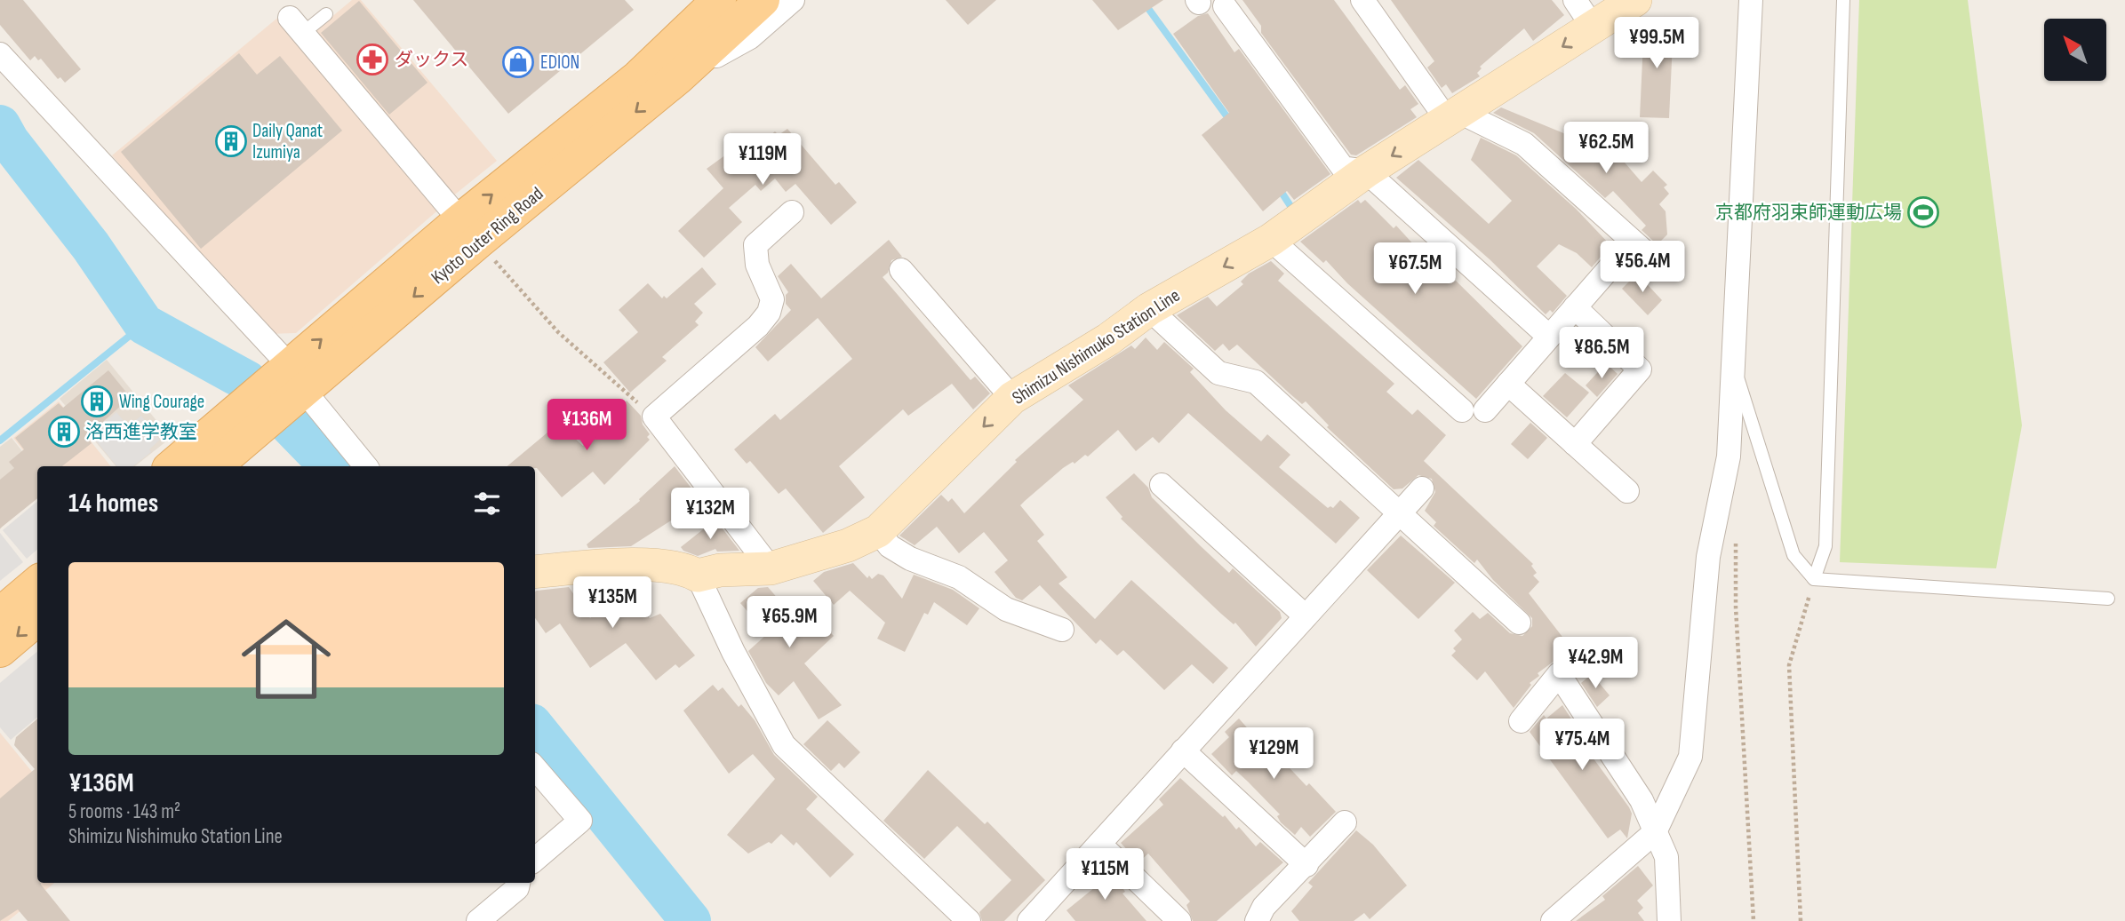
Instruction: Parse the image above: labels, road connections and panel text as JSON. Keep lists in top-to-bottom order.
{
  "streets": {
    "main road": ["Kyoto Outer Ring Road", "Shimizu Nishimuko Station Line"]
  },
  "one_way": ["Shimizu Nishimuko Station Line"],
  "places": {
    "pharmacy": ["ダックス"],
    "shop": ["EDION"],
    "building": ["Daily Qanat Izumiya", "Wing Courage", "洛西進学教室"],
    "sports": ["京都府羽束師運動広場"]
  },
  "north": "top left",
  "page": {
    "price": [
      "¥99.5M",
      "¥62.5M",
      "¥119M",
      "¥56.4M",
      "¥67.5M",
      "¥86.5M",
      "¥136M",
      "¥132M",
      "¥135M",
      "¥65.9M",
      "¥42.9M",
      "¥75.4M",
      "¥129M",
      "¥115M"
    ],
    "heading": "14 homes",
    "list": [
      {
        "name": "¥136M",
        "note": "5 rooms · 143 m² · Shimizu Nishimuko Station Line"
      }
    ]
  }
}
